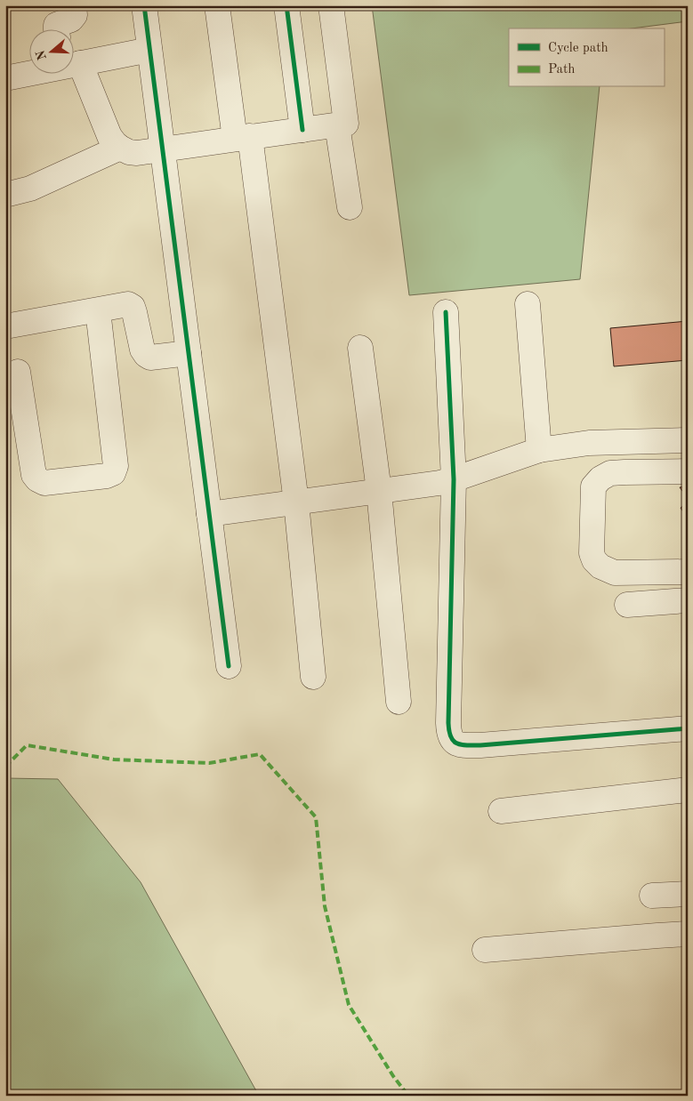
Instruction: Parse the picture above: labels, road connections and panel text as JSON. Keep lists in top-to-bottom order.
{
  "legend": ["Cycle path", "Path"],
  "north": "left"
}
